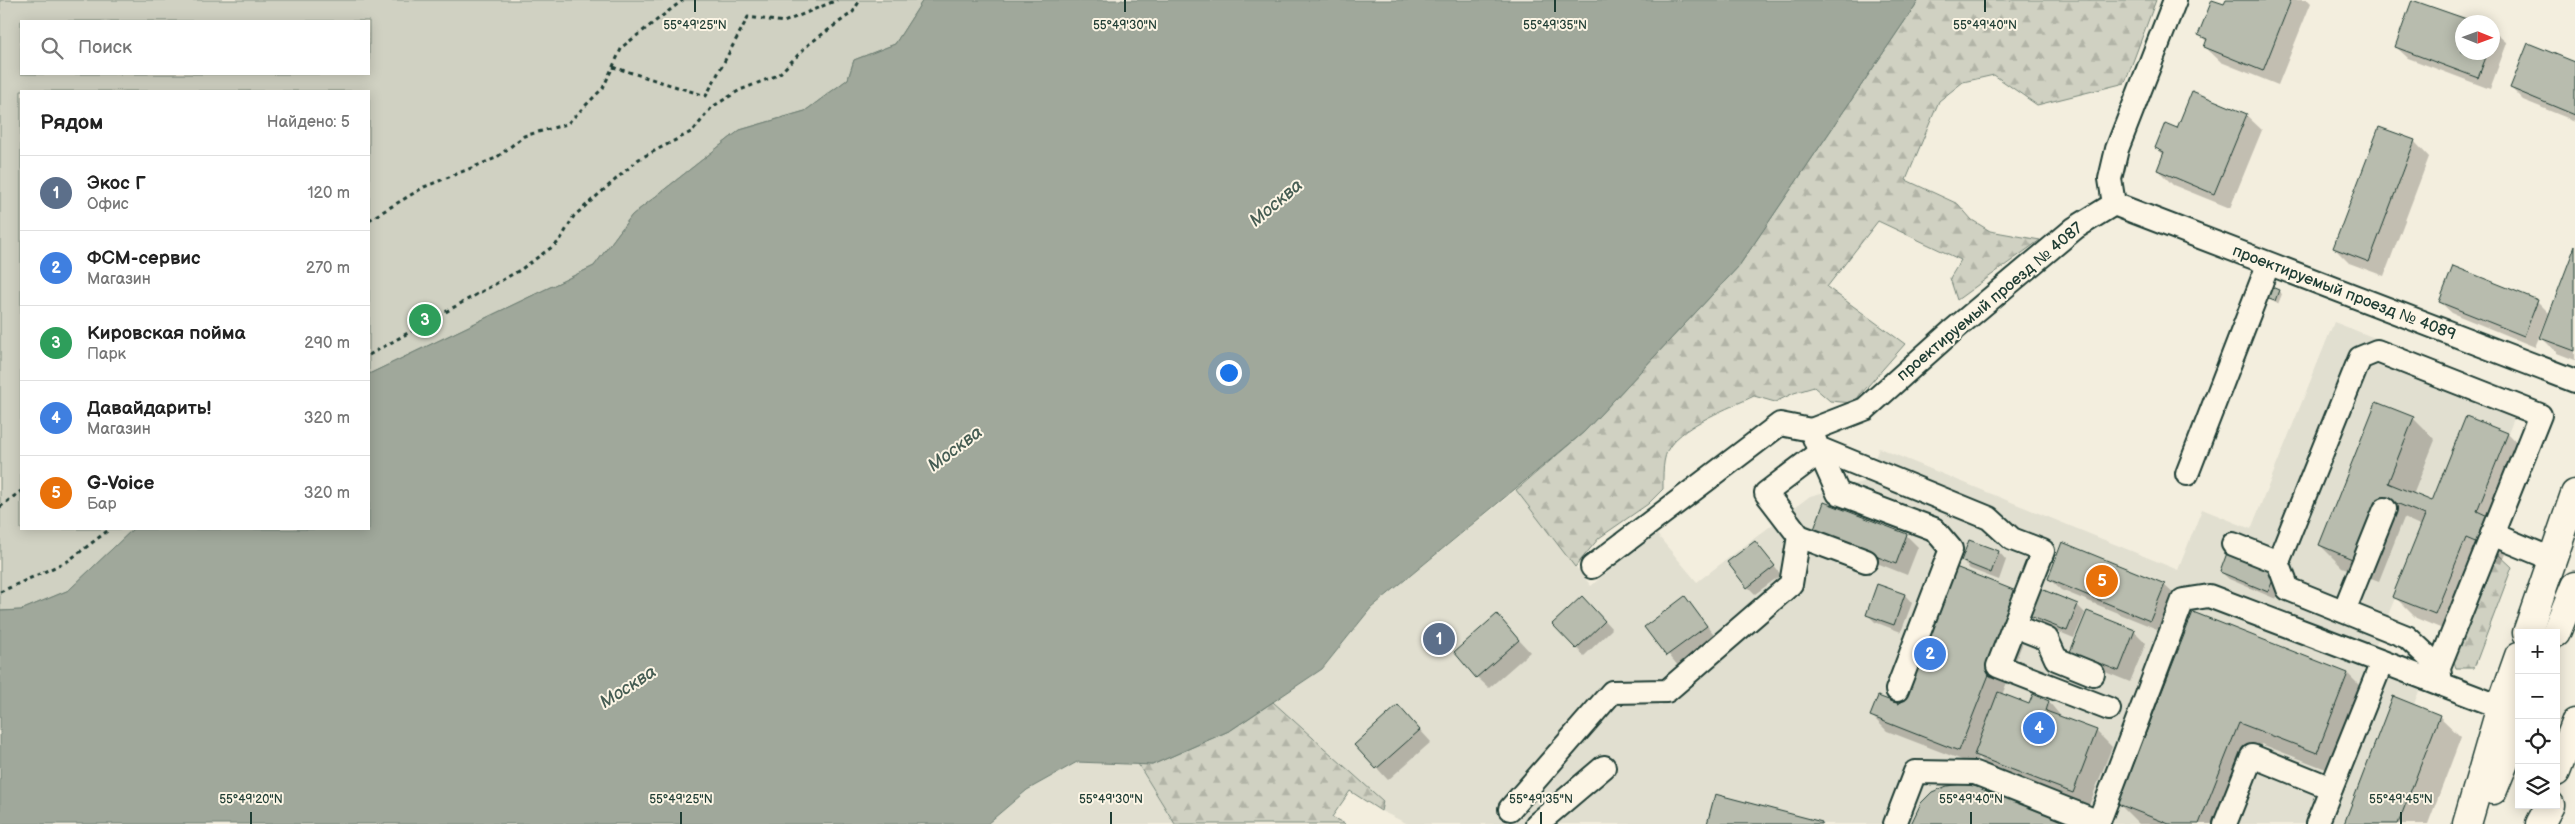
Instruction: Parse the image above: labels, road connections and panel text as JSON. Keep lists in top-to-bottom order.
{
  "streets": {
    "street": ["проектируемый проезд № 4089", "проектируемый проезд № 4087"]
  },
  "crossings": [
    ["проектируемый проезд № 4089", "проектируемый проезд № 4087"]
  ],
  "water": ["Москва"],
  "north": "right",
  "page": {
    "search": "Поиск",
    "heading": ["Рядом", "Найдено: 5"],
    "list": [
      {
        "mark": "1",
        "name": "Экос Г",
        "note": "Офис",
        "value": "120 m"
      },
      {
        "mark": "2",
        "name": "ФСМ-сервис",
        "note": "Магазин",
        "value": "270 m"
      },
      {
        "mark": "3",
        "name": "Кировская пойма",
        "note": "Парк",
        "value": "290 m"
      },
      {
        "mark": "4",
        "name": "Давайдарить!",
        "note": "Магазин",
        "value": "320 m"
      },
      {
        "mark": "5",
        "name": "G-Voice",
        "note": "Бар",
        "value": "320 m"
      }
    ],
    "pins": [
      "3",
      "5",
      "1",
      "2",
      "4"
    ],
    "map_buttons": ["+", "−"]
  },
  "coordinates": [
    "55°49'25\"N",
    "55°49'30\"N",
    "55°49'35\"N",
    "55°49'40\"N",
    "55°49'20\"N",
    "55°49'45\"N"
  ]
}
